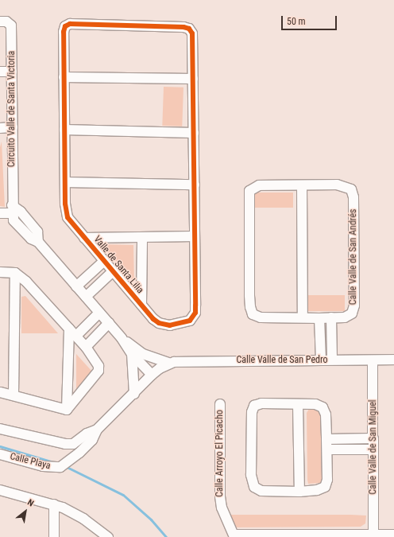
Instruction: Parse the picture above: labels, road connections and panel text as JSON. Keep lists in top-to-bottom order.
{
  "streets": {
    "street": [
      "Circuito Valle de Santa Victoria",
      "Calle Valle de San Andrés",
      "Valle de Santa Lilia",
      "Calle Valle de San Pedro",
      "Calle Valle de San Miguel",
      "Calle Arroyo El Picacho",
      "Calle Playa"
    ]
  },
  "crossings": [
    ["Circuito Valle de Santa Victoria", "Calle Valle de San Pedro"],
    ["Calle Valle de San Pedro", "Calle Valle de San Miguel"],
    ["Calle Valle de San Pedro", "Calle Playa"]
  ],
  "scale_bar": "50 m",
  "north": "top right"
}
